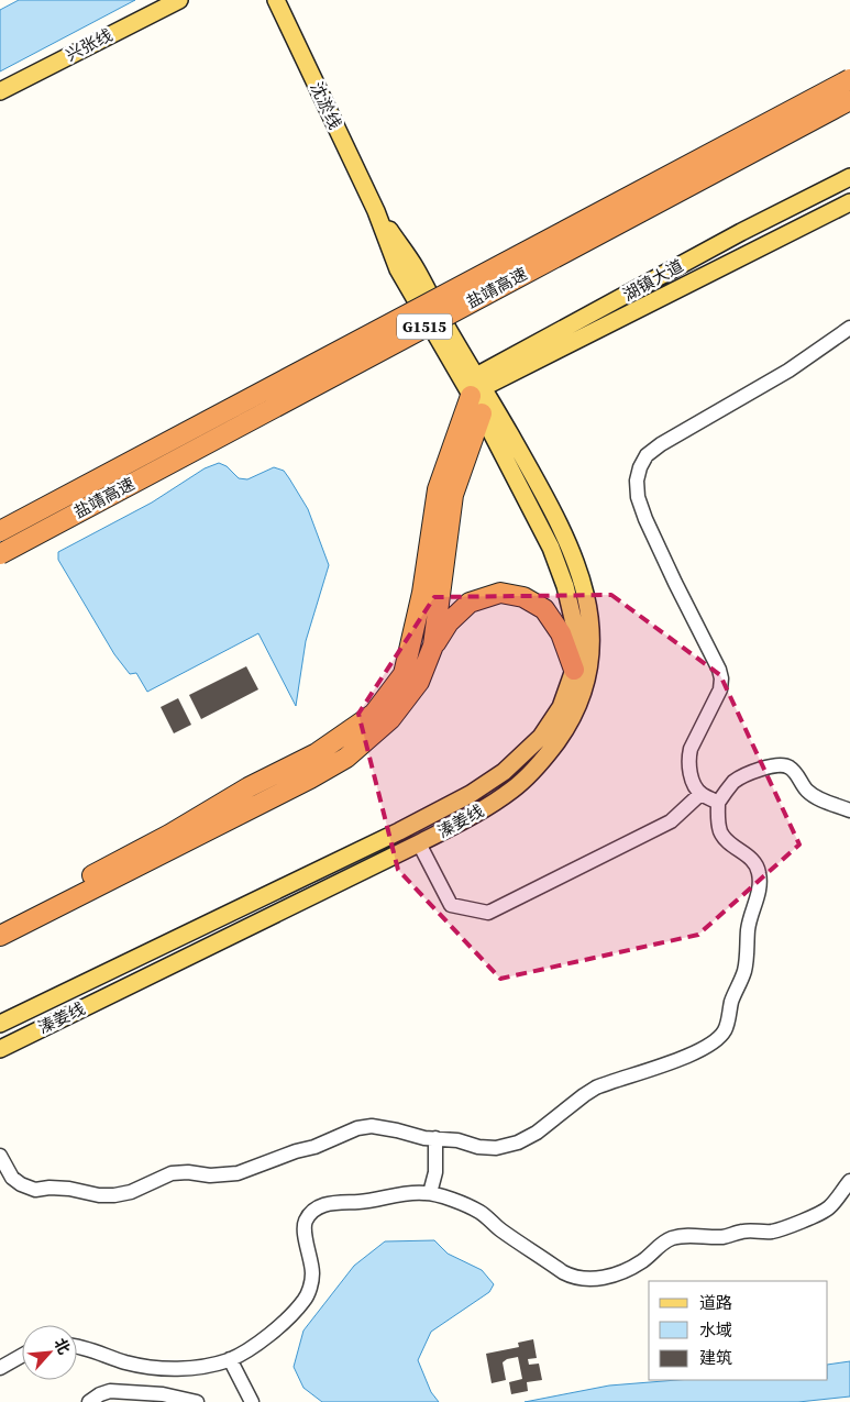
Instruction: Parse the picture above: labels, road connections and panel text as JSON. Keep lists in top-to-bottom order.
{
  "streets": {
    "highway": ["盐靖高速", "G1515"],
    "main road": [
      "兴张线",
      "沈淤线",
      "湖镇大道",
      "溱姜线"
    ]
  },
  "crossings": [
    ["沈淤线", "湖镇大道"],
    ["沈淤线", "溱姜线"],
    ["湖镇大道", "溱姜线"]
  ],
  "legend": ["道路", "水域", "建筑"],
  "north": "top right"
}
